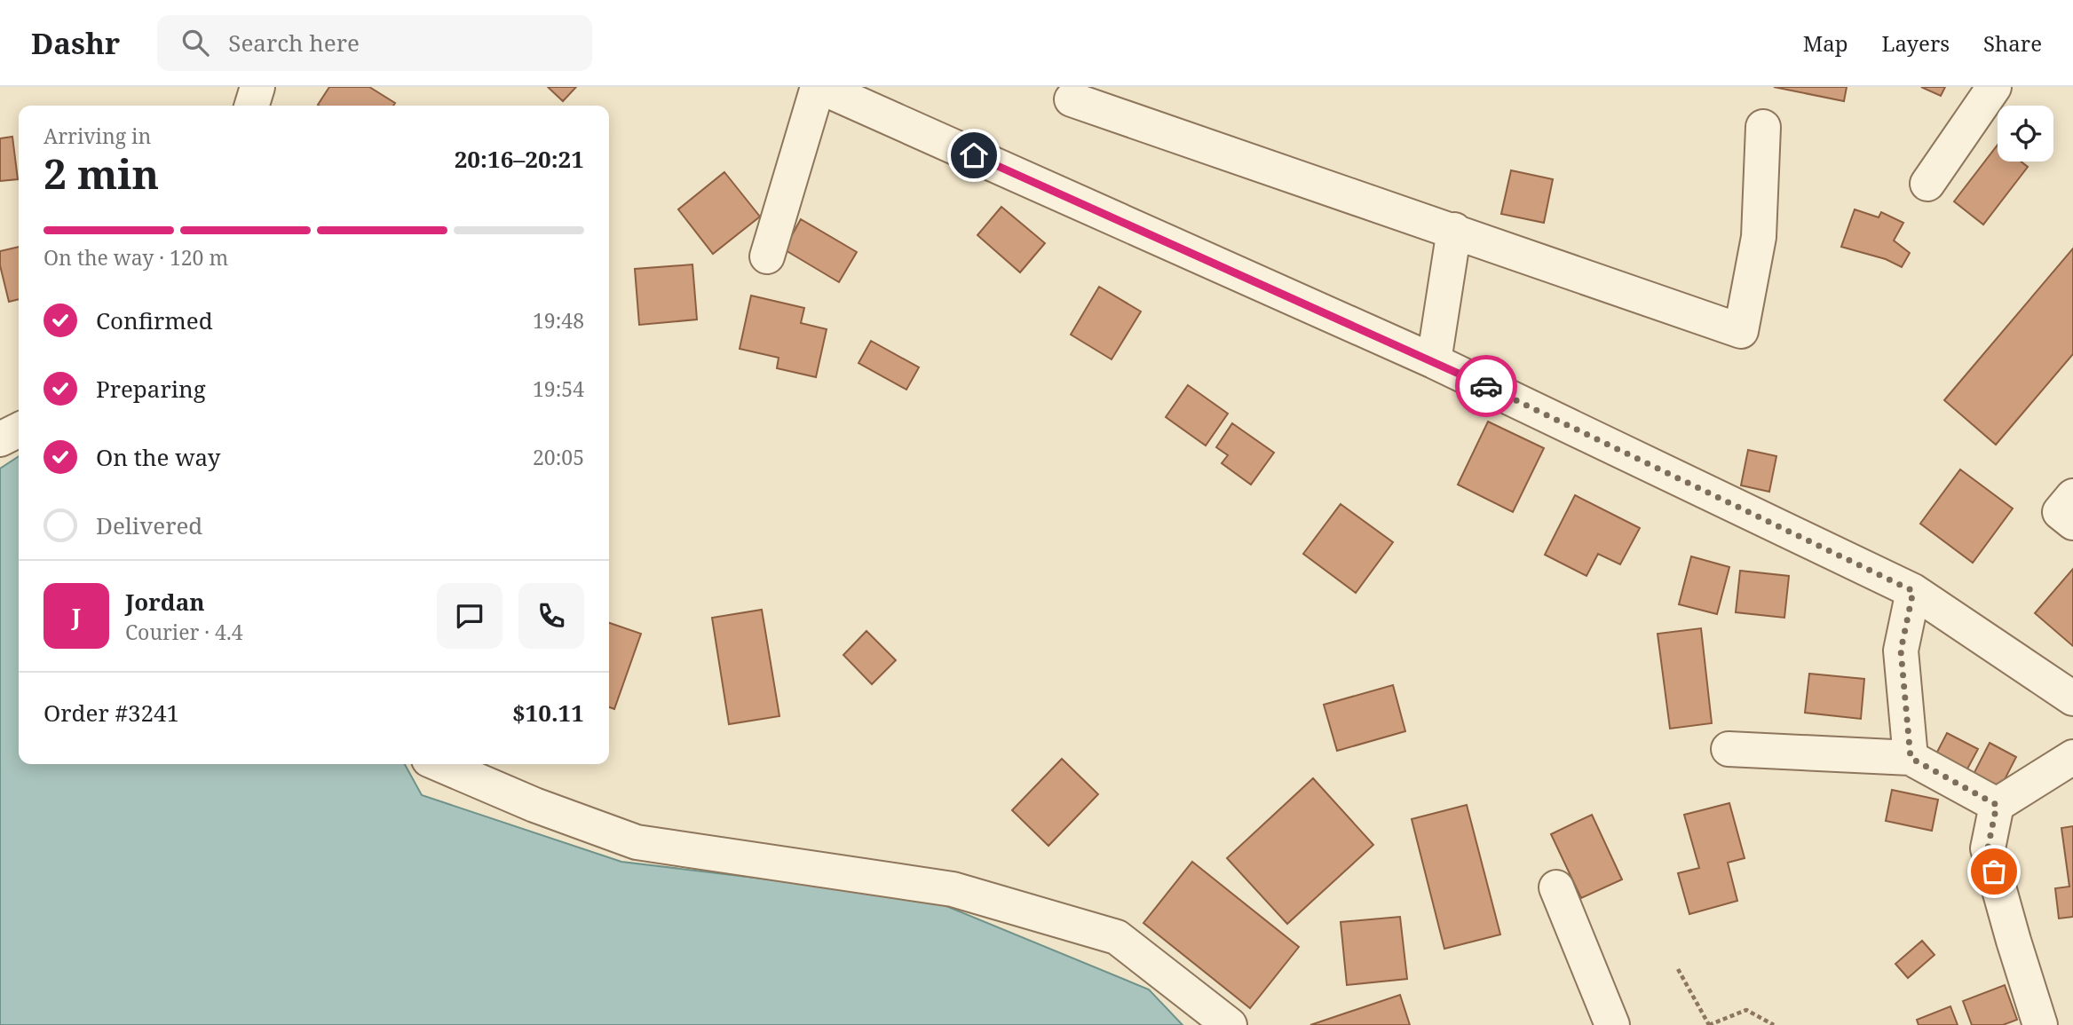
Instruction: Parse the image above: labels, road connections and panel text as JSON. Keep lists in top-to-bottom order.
{
  "page": {
    "header": "Dashr",
    "search": "Search here",
    "nav": ["Map", "Layers", "Share"],
    "heading": ["2 min", "Arriving in", "20:16–20:21"],
    "panel": [
      "Jordan",
      "Courier · 4.4",
      "Order #3241",
      "$10.11"
    ],
    "bar": "On the way · 120 m",
    "list": [
      ["Confirmed", "19:48"],
      ["Preparing", "19:54"],
      ["On the way", "20:05"],
      "Delivered"
    ],
    "round": "J"
  }
}
